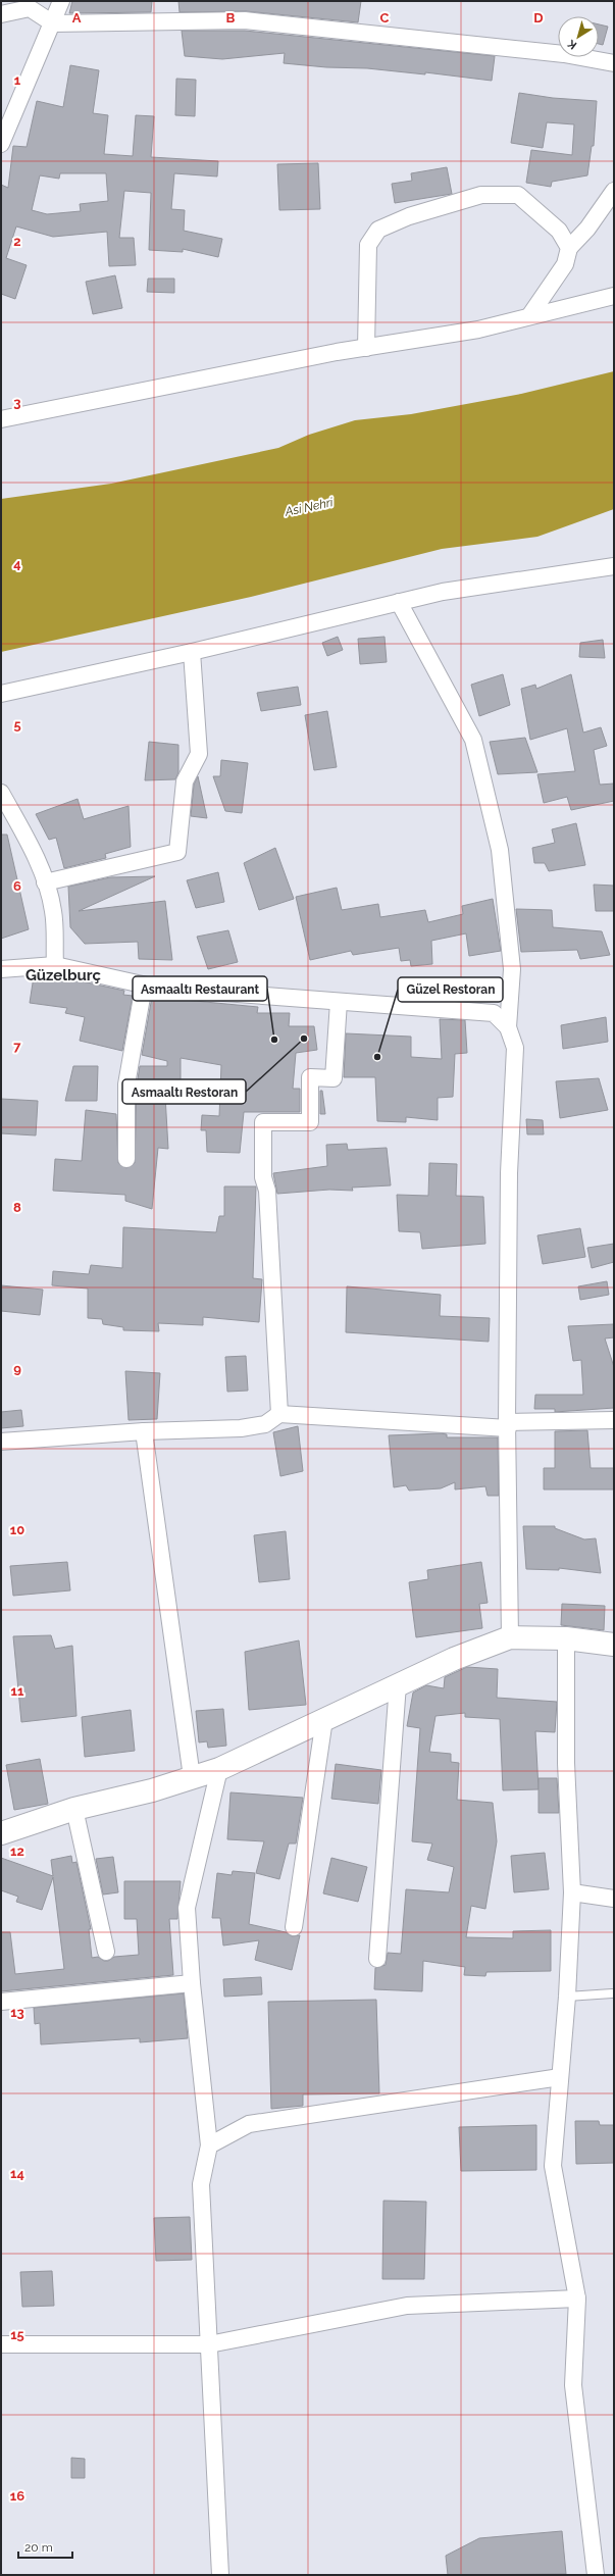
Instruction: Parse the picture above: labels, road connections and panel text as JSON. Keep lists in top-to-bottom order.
{
  "districts": ["Güzelburç"],
  "water": ["Asi Nehri"],
  "places": ["Asmaaltı Restoran", "Asmaaltı Restaurant", "Güzel Restoran"],
  "scale_bar": "20 m",
  "north": "bottom left",
  "grid": {
    "columns": [
      "A",
      "B",
      "C",
      "D"
    ],
    "rows": [
      "1",
      "2",
      "3",
      "4",
      "5",
      "6",
      "7",
      "8",
      "9",
      "10",
      "11",
      "12",
      "13",
      "14",
      "15",
      "16"
    ]
  }
}
